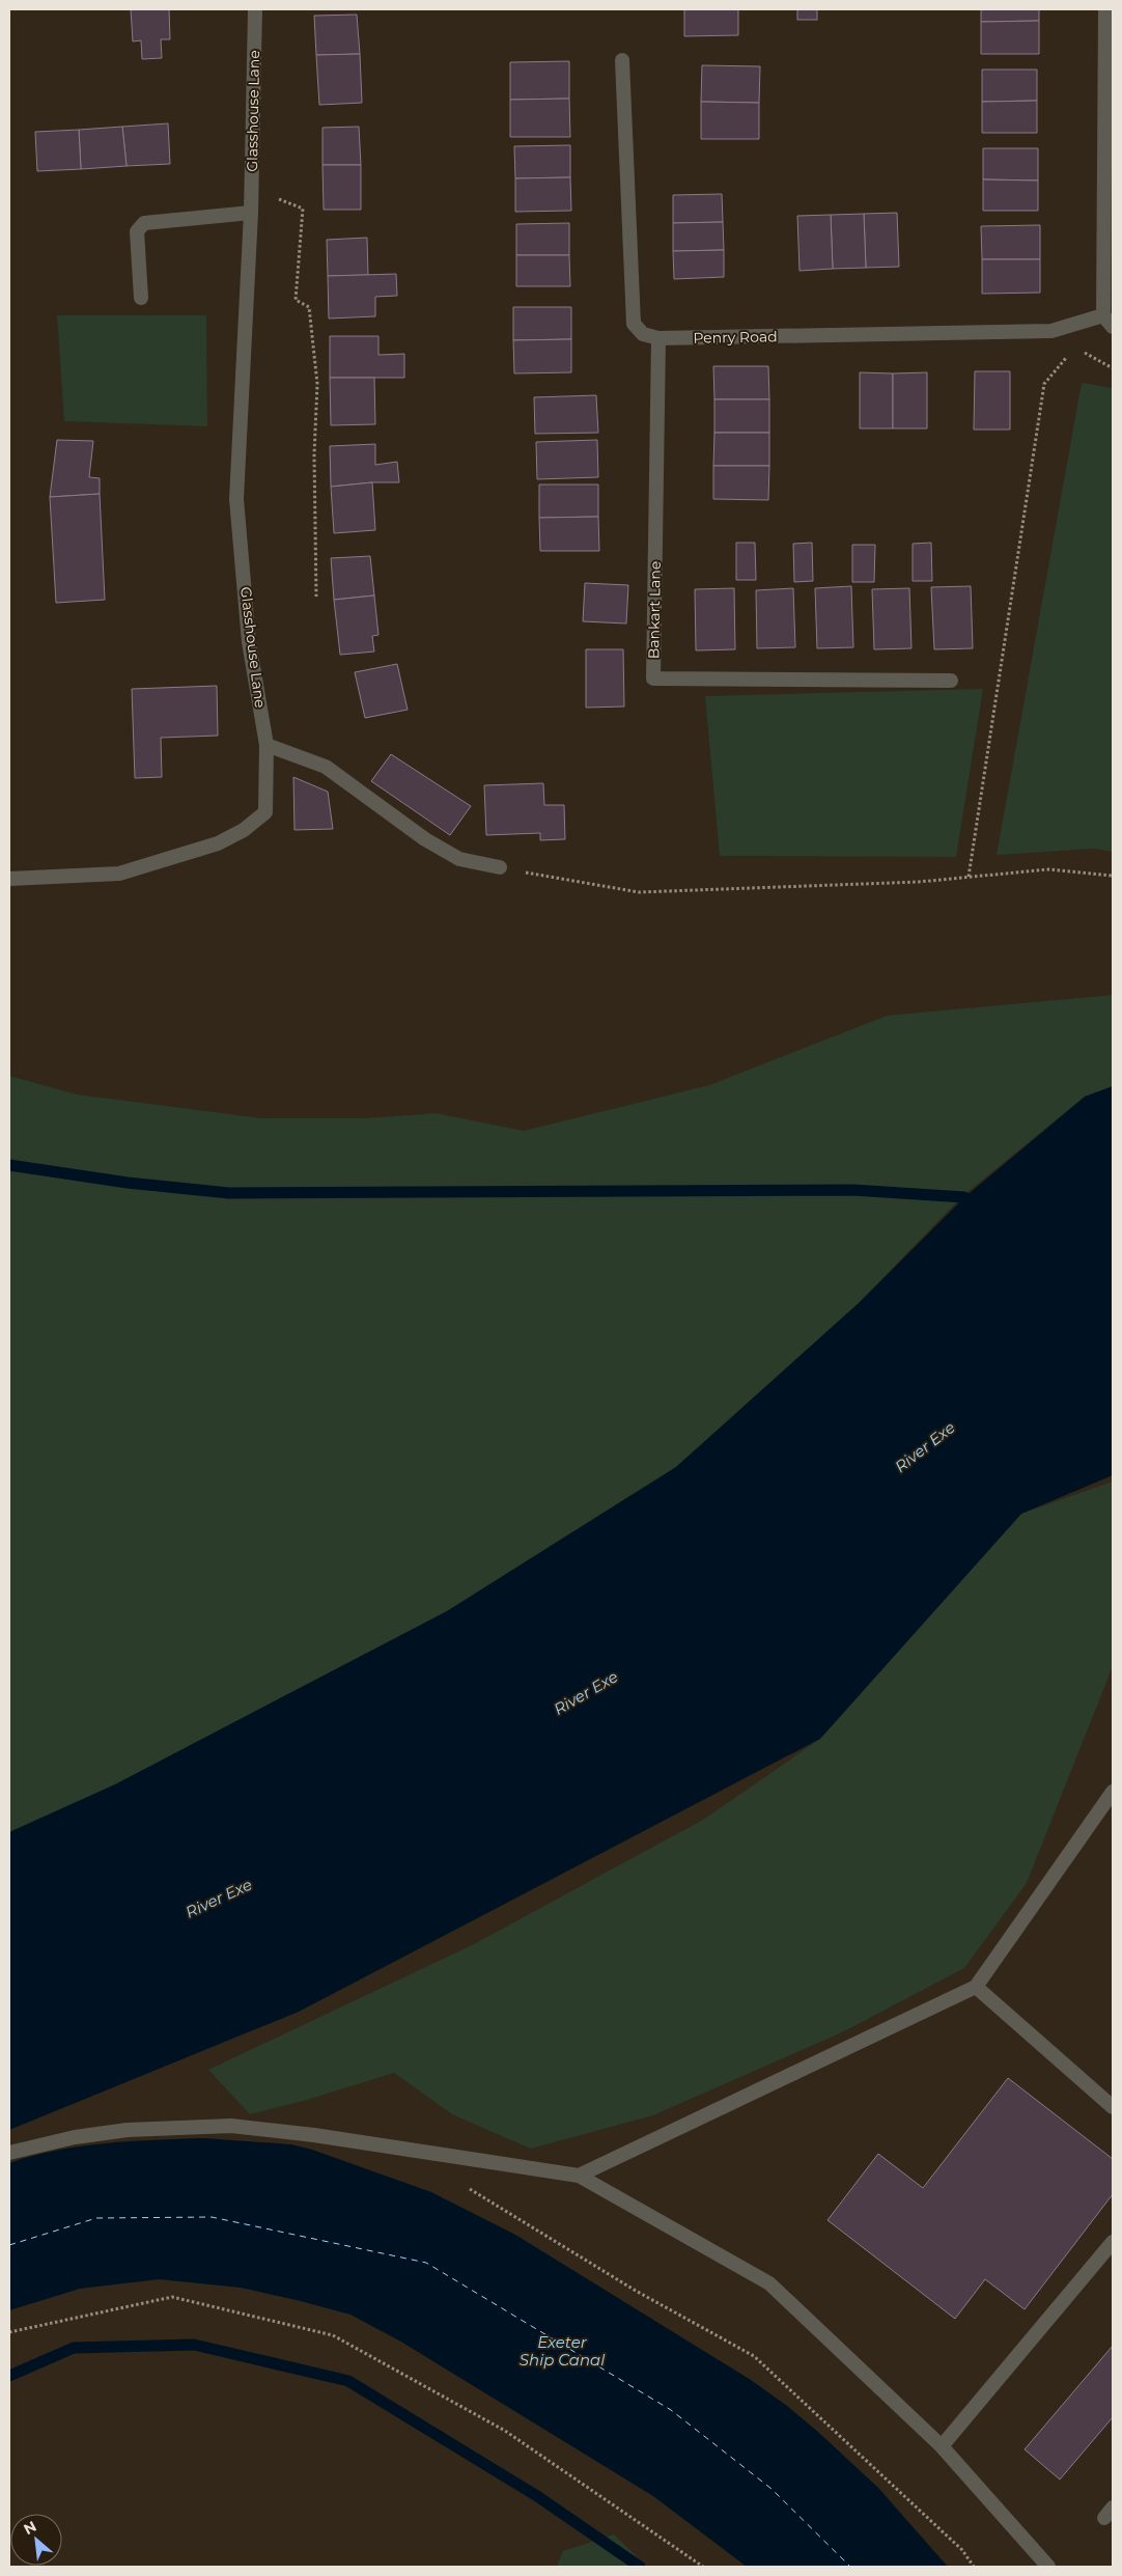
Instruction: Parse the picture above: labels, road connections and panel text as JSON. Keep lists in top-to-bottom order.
{
  "streets": {
    "street": ["Glasshouse Lane", "Penry Road", "Bankart Lane"]
  },
  "crossings": [
    ["Penry Road", "Bankart Lane"]
  ],
  "water": ["River Exe", "Exeter Ship Canal"],
  "north": "top left"
}
